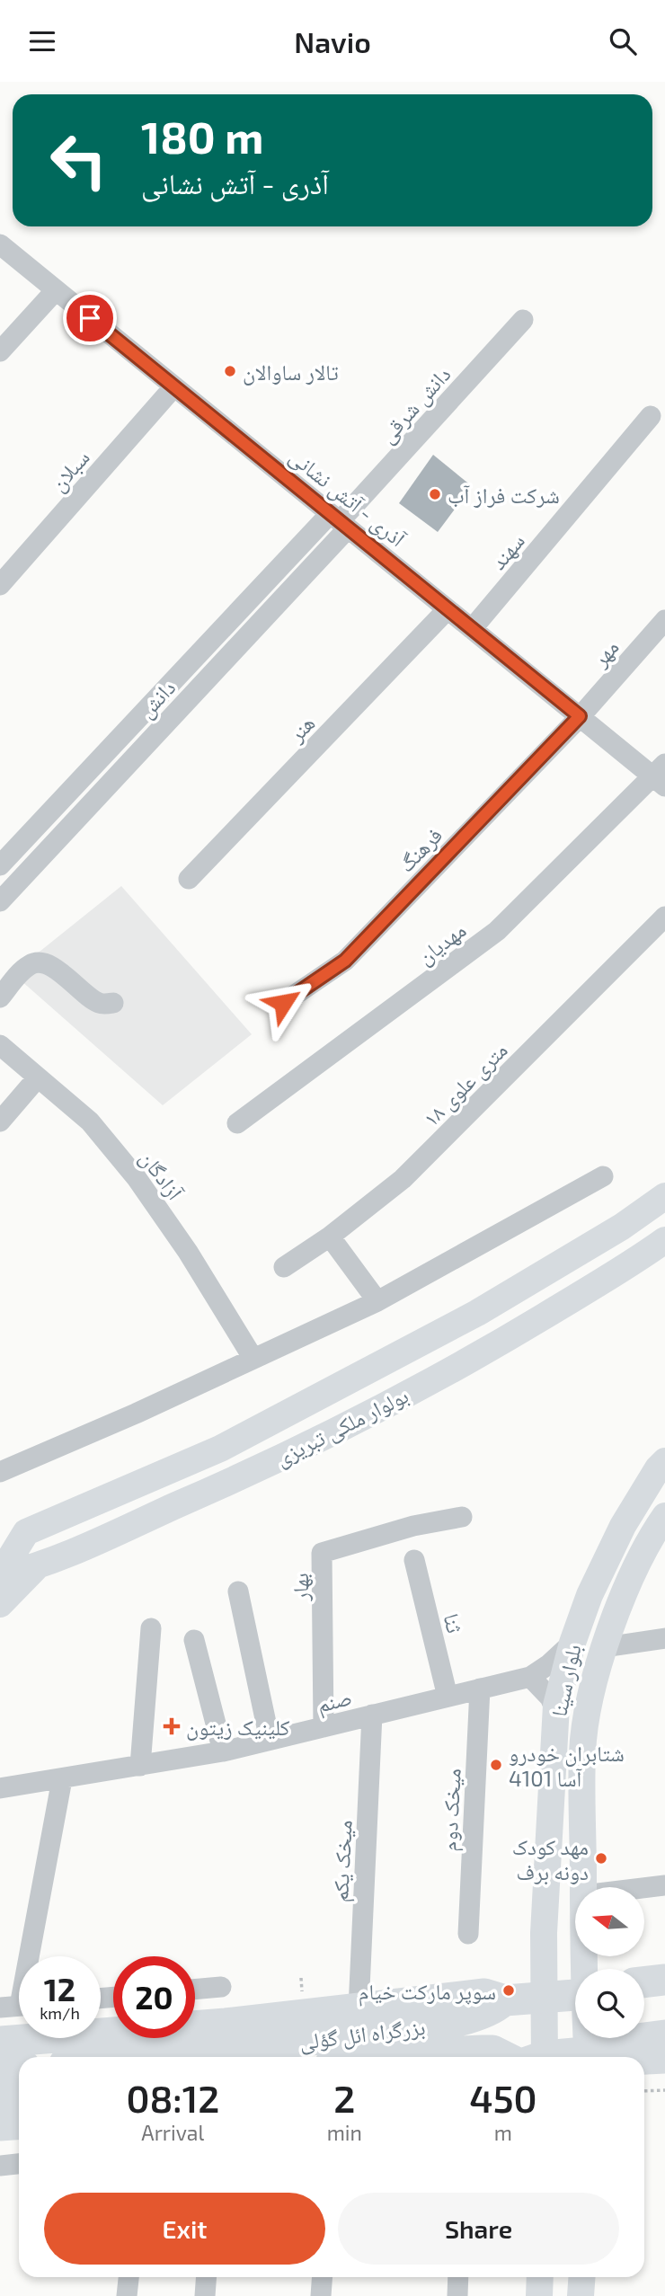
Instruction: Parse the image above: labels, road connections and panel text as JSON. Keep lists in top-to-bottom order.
{
  "streets": {
    "highway": ["بزرگراه ائل گؤلی"],
    "main road": ["بولوار ملکی تبریزی", "بلوار سینا"],
    "street": [
      "دانش شرقی",
      "سبلان",
      "آذرى - آتش نشانى",
      "سهند",
      "مهر",
      "دانش",
      "هنر",
      "فرهنگ",
      "مهدیان",
      "۱۸ متری علوی",
      "آزادگان",
      "بهار",
      "ثنا",
      "صنم",
      "میخک دوم",
      "میخک یکم"
    ]
  },
  "crossings": [
    ["دانش شرقی", "آذرى - آتش نشانى"],
    ["دانش شرقی", "دانش"],
    ["سبلان", "آذرى - آتش نشانى"],
    ["آذرى - آتش نشانى", "سهند"],
    ["آذرى - آتش نشانى", "مهر"],
    ["آذرى - آتش نشانى", "دانش"],
    ["آذرى - آتش نشانى", "هنر"],
    ["آذرى - آتش نشانى", "فرهنگ"],
    ["آذرى - آتش نشانى", "مهدیان"],
    ["مهر", "فرهنگ"],
    ["بهار", "صنم"],
    ["ثنا", "صنم"],
    ["صنم", "میخک دوم"],
    ["صنم", "میخک یکم"]
  ],
  "places": {
    "other": [
      "تالار ساوالان",
      "شرکت فراز آب",
      "شتابران خودرو 4101 آسا",
      "مهد کودک دونه برف",
      "سوپر مارکت خیام"
    ],
    "health": ["کلینیک زیتون"]
  },
  "north": "left",
  "page": {
    "header": "Navio",
    "turn": ["180 m", "آذرى - آتش نشانى"],
    "speed": "12 km/h",
    "limit": "20",
    "eta": [
      "08:12",
      "Arrival",
      "2",
      "min",
      "450",
      "m"
    ],
    "buttons": ["Exit", "Share"]
  }
}
